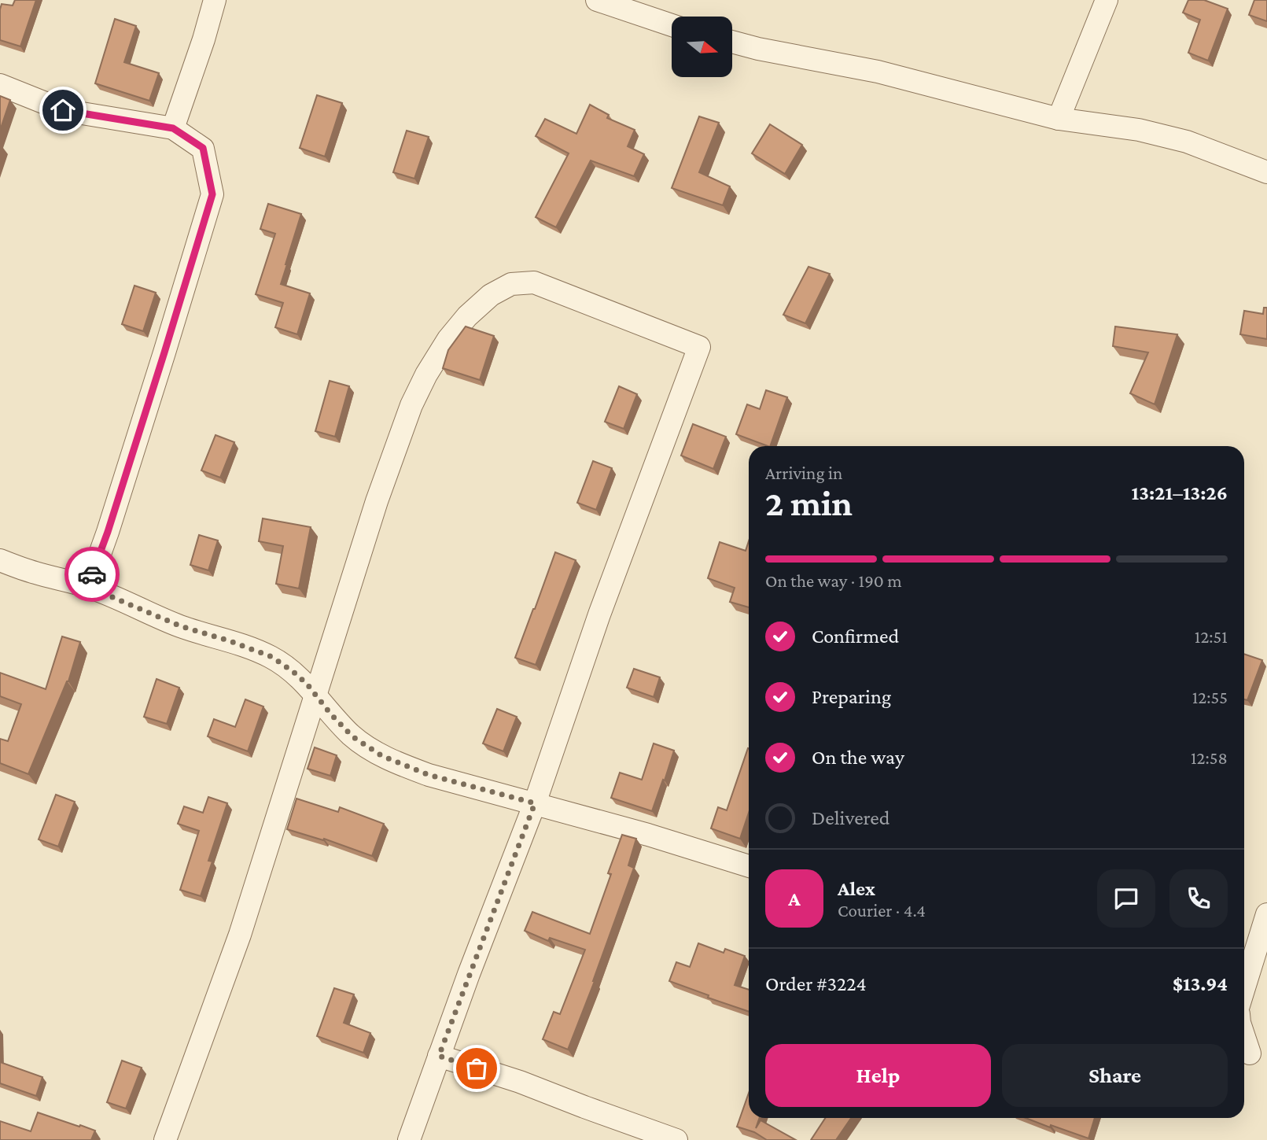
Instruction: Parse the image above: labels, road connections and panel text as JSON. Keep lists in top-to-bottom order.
{
  "north": "right",
  "page": {
    "heading": ["2 min", "Arriving in", "13:21–13:26"],
    "panel": [
      "Alex",
      "Courier · 4.4",
      "Order #3224",
      "$13.94"
    ],
    "bar": "On the way · 190 m",
    "list": [
      ["Confirmed", "12:51"],
      ["Preparing", "12:55"],
      ["On the way", "12:58"],
      "Delivered"
    ],
    "round": "A",
    "buttons": ["Help", "Share"]
  }
}
